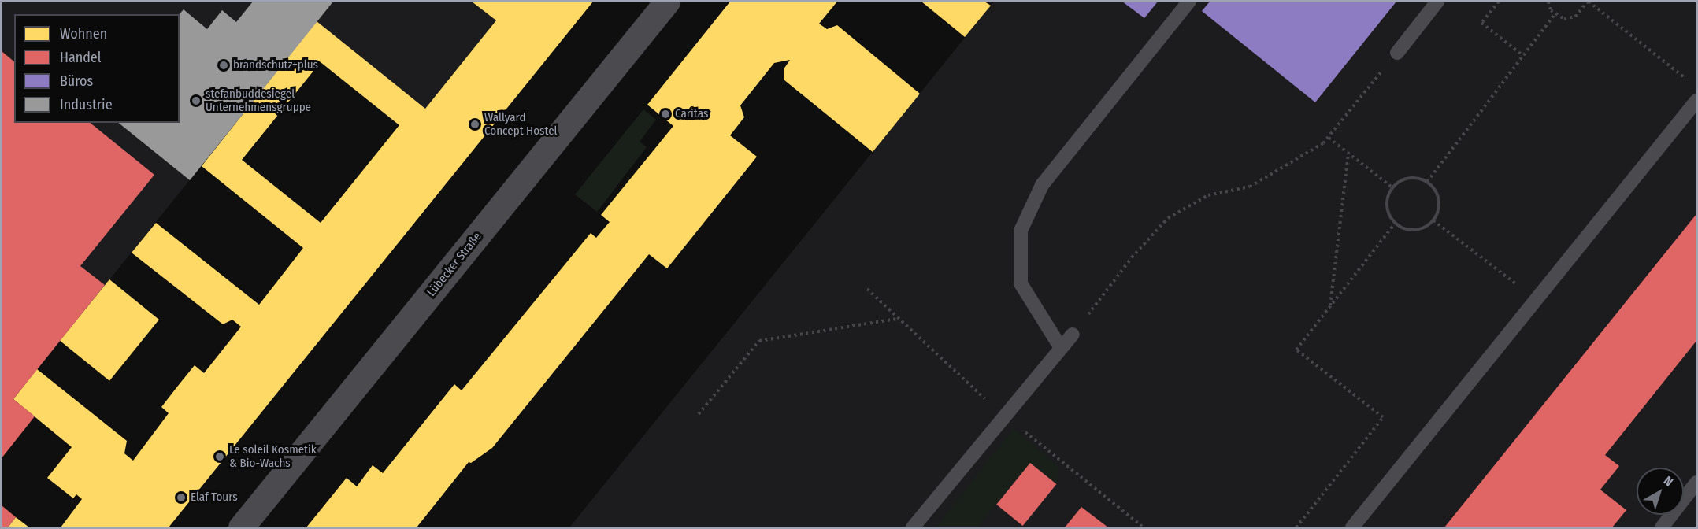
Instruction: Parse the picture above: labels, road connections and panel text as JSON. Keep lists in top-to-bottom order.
{
  "streets": {
    "street": ["Lübecker Straße"]
  },
  "places": [
    "brandschutz+plus",
    "stefanbuddesiegel Unternehmensgruppe",
    "Caritas",
    "Wallyard Concept Hostel",
    "Le soleil Kosmetik & Bio-Wachs",
    "Elaf Tours"
  ],
  "legend": [
    "Wohnen",
    "Handel",
    "Büros",
    "Industrie"
  ],
  "north": "top right"
}
